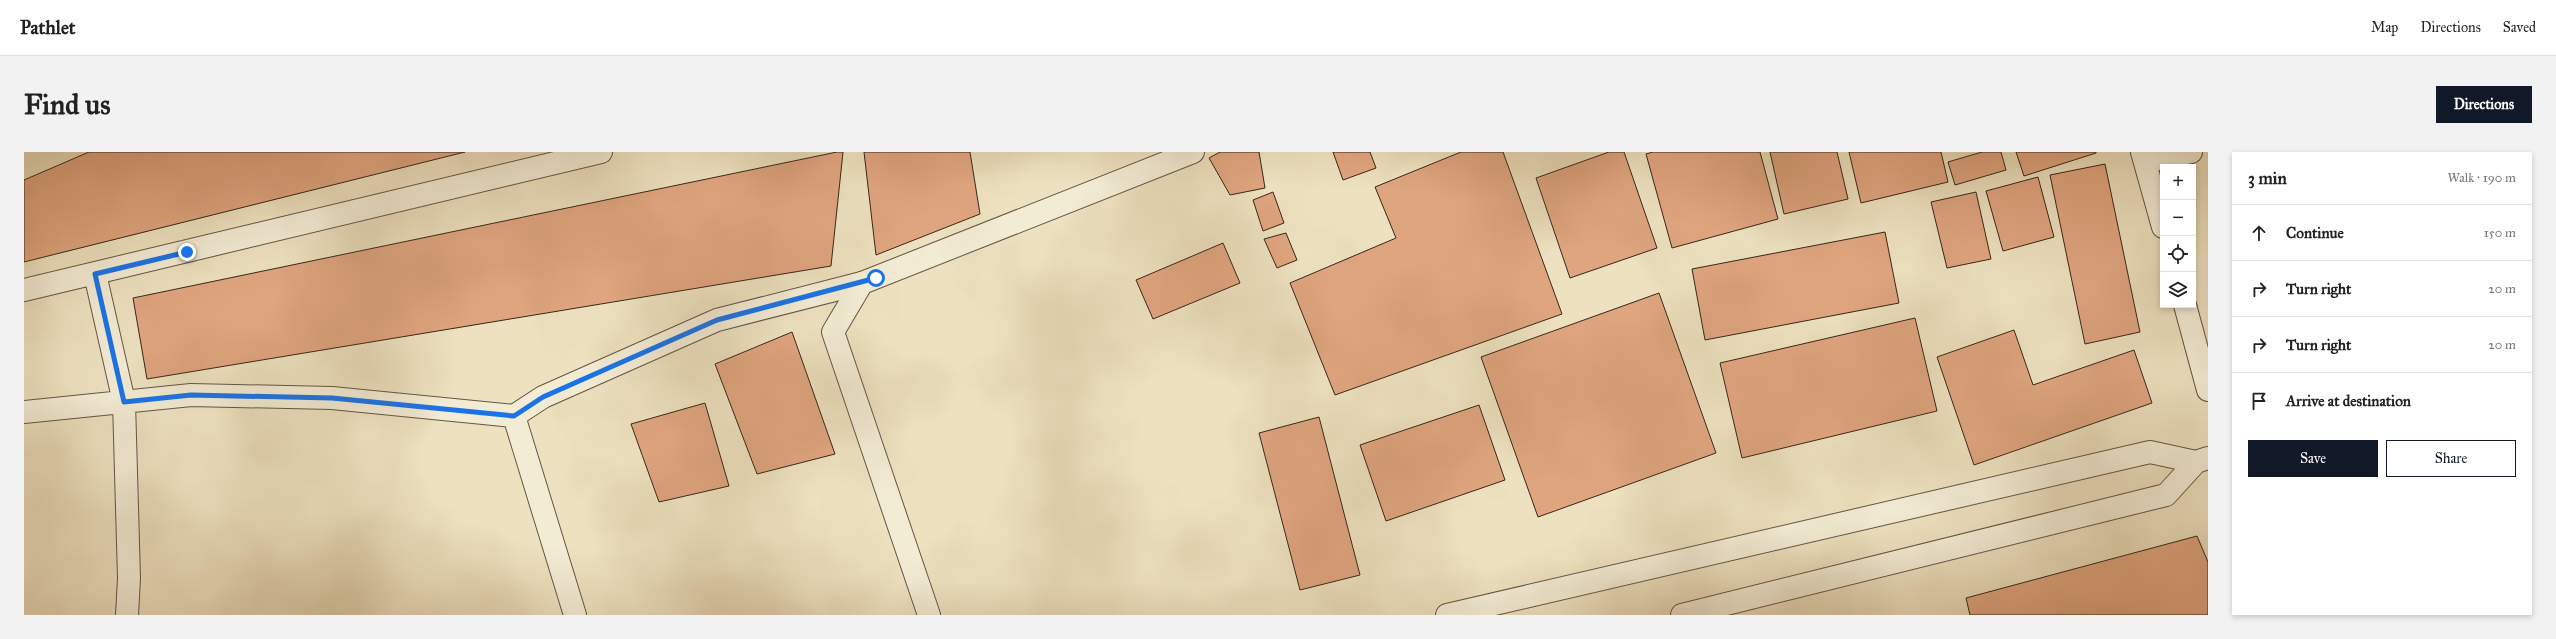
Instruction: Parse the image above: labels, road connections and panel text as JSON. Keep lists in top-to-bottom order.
{
  "page": {
    "header": "Pathlet",
    "nav": ["Map", "Directions", "Saved"],
    "buttons": [
      "Directions",
      ["Save", "Share"]
    ],
    "title": "Find us",
    "heading": ["3 min", "Walk · 190 m"],
    "map_buttons": ["+", "−"],
    "list": [
      ["Continue", "150 m"],
      ["Turn right", "20 m"],
      ["Turn right", "20 m"],
      "Arrive at destination"
    ]
  }
}
